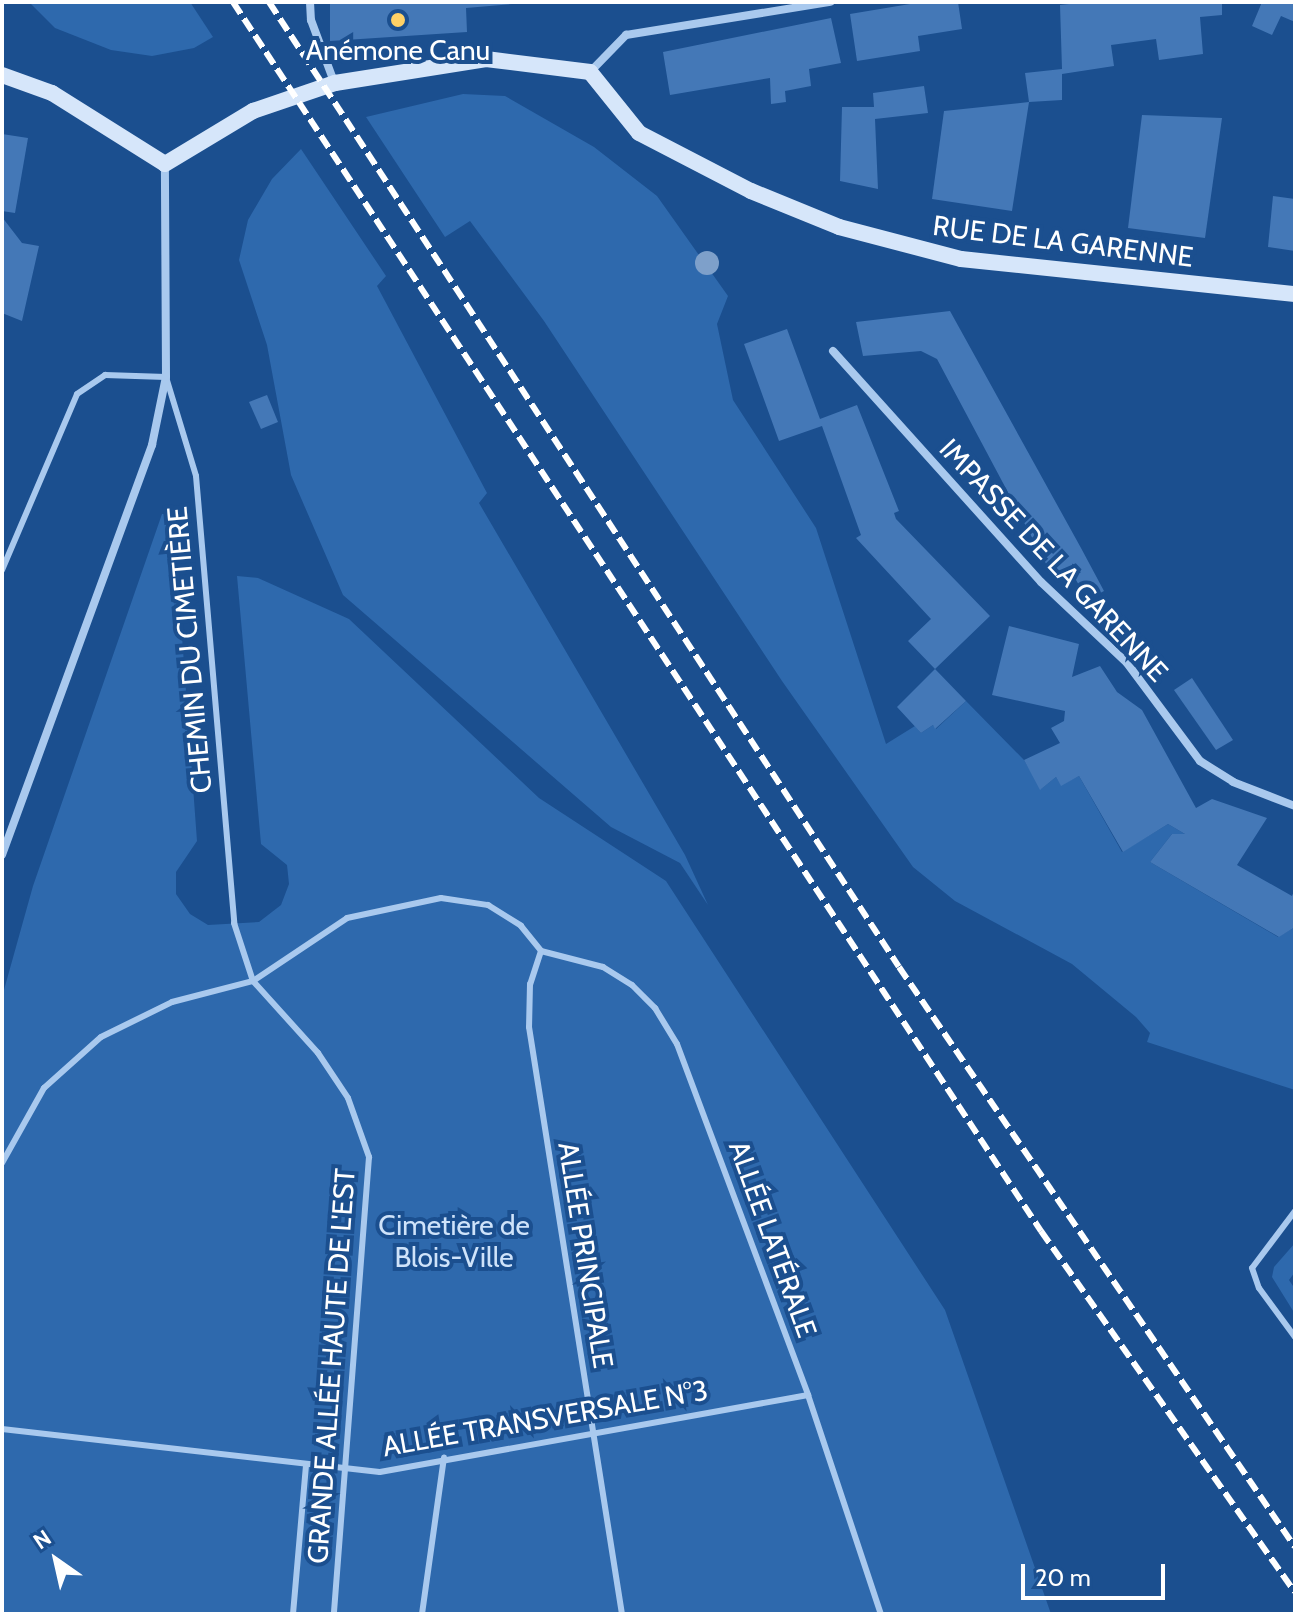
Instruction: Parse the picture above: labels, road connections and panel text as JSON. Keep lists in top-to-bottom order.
{
  "streets": {
    "street": ["RUE DE LA GARENNE", "IMPASSE DE LA GARENNE"],
    "lane": [
      "CHEMIN DU CIMETIÈRE",
      "ALLÉE LATÉRALE",
      "ALLÉE PRINCIPALE",
      "GRANDE ALLÉE HAUTE DE L'EST",
      "ALLÉE TRANSVERSALE N°3"
    ]
  },
  "crossings": [
    ["CHEMIN DU CIMETIÈRE", "GRANDE ALLÉE HAUTE DE L'EST"],
    ["ALLÉE LATÉRALE", "ALLÉE PRINCIPALE"],
    ["ALLÉE LATÉRALE", "ALLÉE TRANSVERSALE N°3"],
    ["ALLÉE PRINCIPALE", "ALLÉE TRANSVERSALE N°3"],
    ["GRANDE ALLÉE HAUTE DE L'EST", "ALLÉE TRANSVERSALE N°3"]
  ],
  "parks": ["Cimetière de Blois-Ville"],
  "places": ["Anémone Canu"],
  "scale_bar": "20 m",
  "north": "top left"
}
